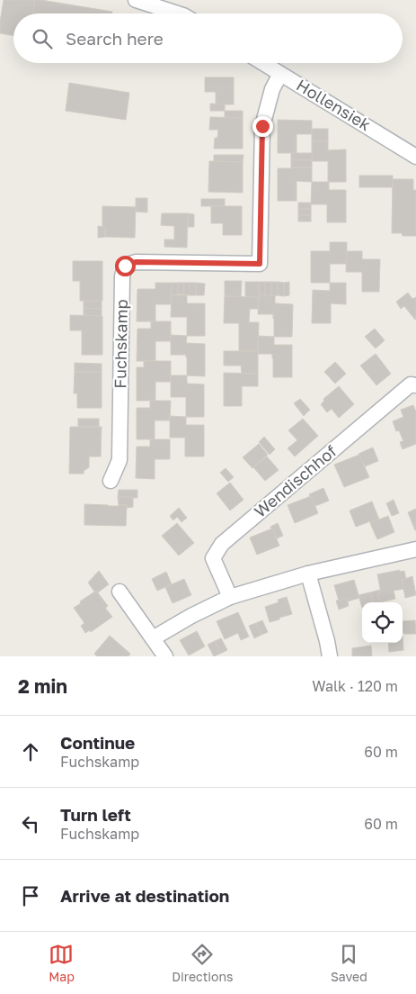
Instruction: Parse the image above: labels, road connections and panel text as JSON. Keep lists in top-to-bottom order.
{
  "streets": {
    "street": ["Hollensiek", "Fuchskamp", "Wendischhof"]
  },
  "crossings": [
    ["Hollensiek", "Fuchskamp"]
  ],
  "page": {
    "search": "Search here",
    "heading": ["2 min", "Walk · 120 m"],
    "list": [
      ["Continue", "Fuchskamp", "60 m"],
      ["Turn left", "Fuchskamp", "60 m"],
      "Arrive at destination"
    ],
    "nav": ["Map", "Directions", "Saved"]
  }
}
